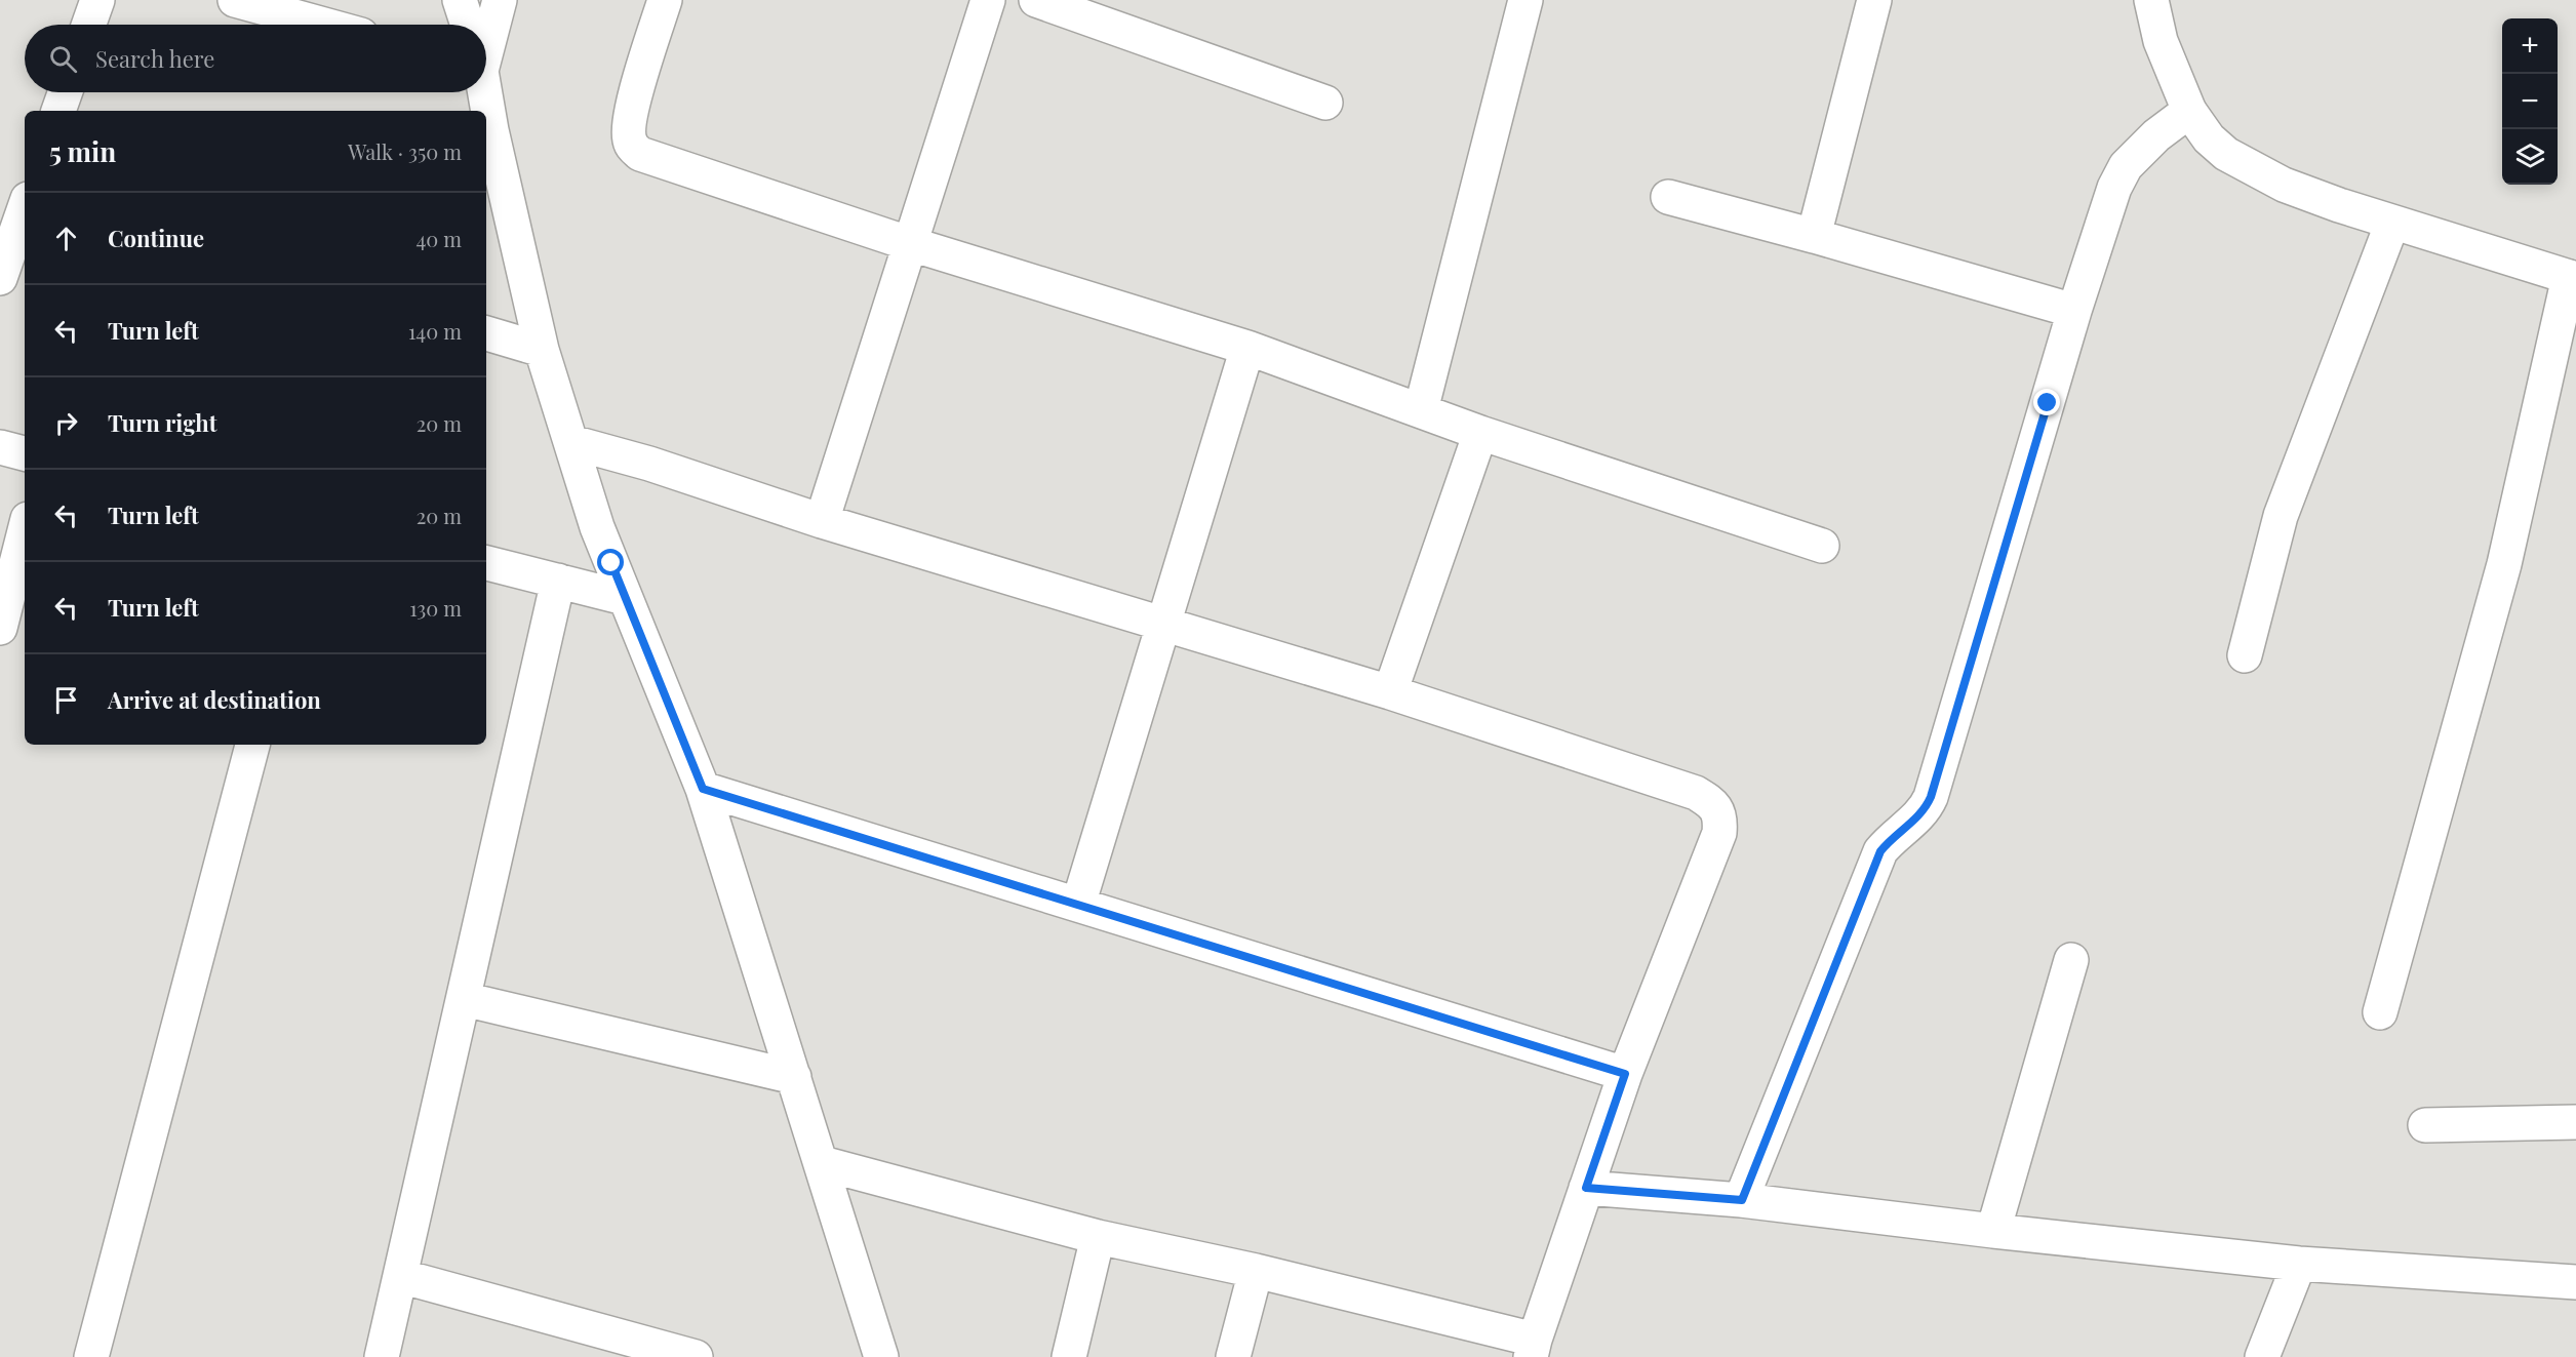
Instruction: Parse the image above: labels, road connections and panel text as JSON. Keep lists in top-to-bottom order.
{
  "page": {
    "map_buttons": ["+", "−"],
    "search": "Search here",
    "heading": ["5 min", "Walk · 350 m"],
    "list": [
      ["Continue", "40 m"],
      ["Turn left", "140 m"],
      ["Turn right", "20 m"],
      ["Turn left", "20 m"],
      ["Turn left", "130 m"],
      "Arrive at destination"
    ]
  }
}
